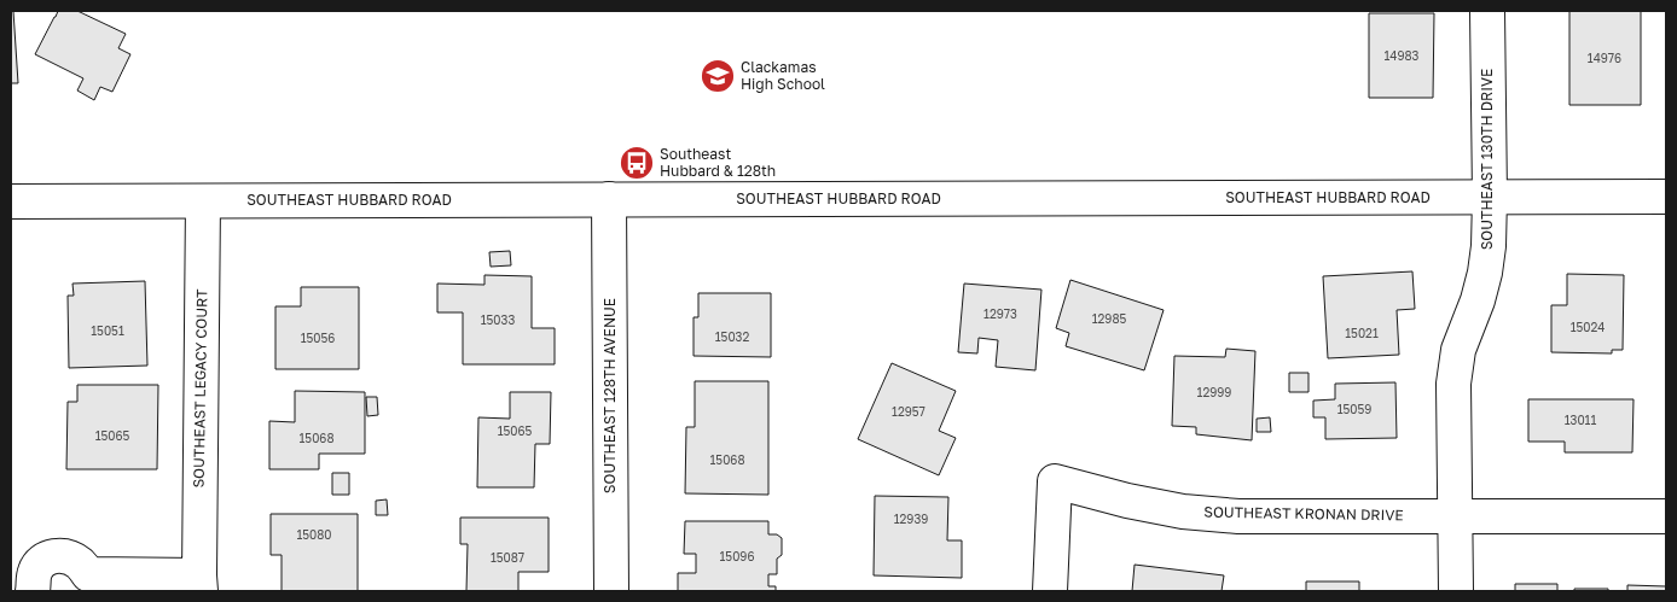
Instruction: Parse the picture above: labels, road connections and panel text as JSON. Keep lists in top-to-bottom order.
{
  "streets": {
    "street": [
      "SOUTHEAST 130TH DRIVE",
      "SOUTHEAST HUBBARD ROAD",
      "SOUTHEAST LEGACY COURT",
      "SOUTHEAST 128TH AVENUE",
      "SOUTHEAST KRONAN DRIVE"
    ]
  },
  "crossings": [
    ["SOUTHEAST 130TH DRIVE", "SOUTHEAST HUBBARD ROAD"],
    ["SOUTHEAST 130TH DRIVE", "SOUTHEAST KRONAN DRIVE"],
    ["SOUTHEAST HUBBARD ROAD", "SOUTHEAST LEGACY COURT"],
    ["SOUTHEAST HUBBARD ROAD", "SOUTHEAST 128TH AVENUE"]
  ],
  "places": {
    "school or university": ["Clackamas High School"],
    "bus stop": ["Southeast Hubbard & 128th"]
  },
  "house_numbers": [
    "14983",
    "14976",
    "12973",
    "12985",
    "15033",
    "15024",
    "15051",
    "15021",
    "15032",
    "15056",
    "12999",
    "15059",
    "12957",
    "13011",
    "15065",
    "15065",
    "15068",
    "15068",
    "12939",
    "15080",
    "15096",
    "15087"
  ]
}
